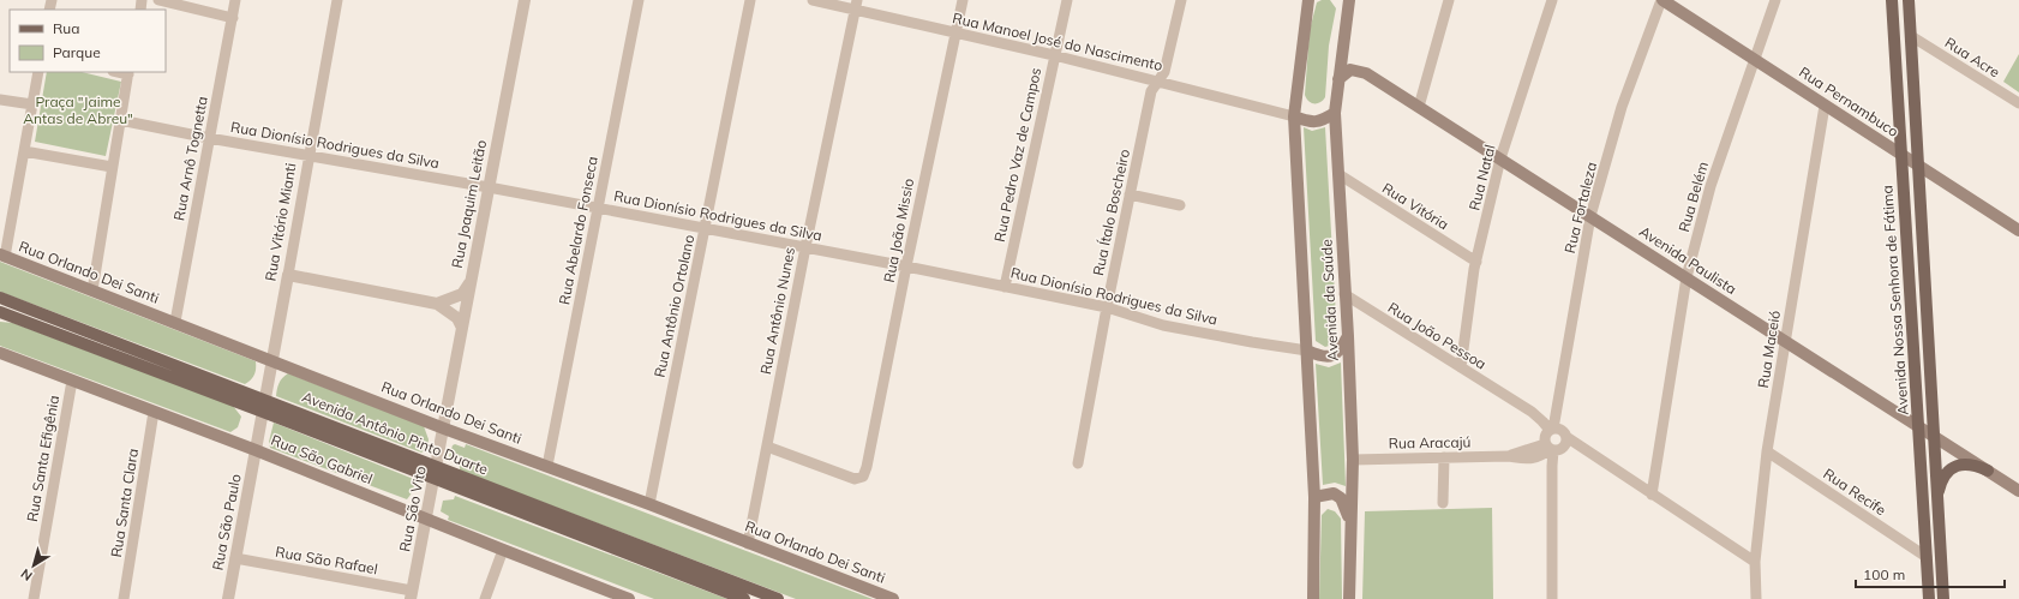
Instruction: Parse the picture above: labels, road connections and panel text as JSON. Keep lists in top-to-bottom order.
{
  "streets": {
    "main road": [
      "Rua Pernambuco",
      "Avenida Paulista",
      "Rua Orlando Dei Santi",
      "Avenida da Saúde",
      "Avenida Nossa Senhora de Fátima",
      "Avenida Antônio Pinto Duarte",
      "Rua São Gabriel"
    ],
    "street": [
      "Rua Manoel José do Nascimento",
      "Rua Acre",
      "Rua Dionísio Rodrigues da Silva",
      "Rua Pedro Vaz de Campos",
      "Rua Arnô Tognetta",
      "Rua Natal",
      "Rua Belém",
      "Rua Joaquim Leitão",
      "Rua Vitória",
      "Rua Fortaleza",
      "Rua Ítalo Boscheiro",
      "Rua Vitório Mianti",
      "Rua Abelardo Fonseca",
      "Rua João Missio",
      "Rua Antônio Ortolano",
      "Rua Antônio Nunes",
      "Rua João Pessoa",
      "Rua Maceió",
      "Rua Aracajú",
      "Rua Santa Efigênia",
      "Rua Recife",
      "Rua Santa Clara",
      "Rua São Vito",
      "Rua São Paulo",
      "Rua São Rafael"
    ]
  },
  "crossings": [
    ["Rua Manoel José do Nascimento", "Rua Pedro Vaz de Campos"],
    ["Rua Manoel José do Nascimento", "Rua Ítalo Boscheiro"],
    ["Rua Manoel José do Nascimento", "Rua João Missio"],
    ["Rua Manoel José do Nascimento", "Avenida da Saúde"],
    ["Rua Manoel José do Nascimento", "Rua Antônio Nunes"],
    ["Rua Acre", "Avenida Nossa Senhora de Fátima"],
    ["Rua Pernambuco", "Rua Belém"],
    ["Rua Pernambuco", "Rua Fortaleza"],
    ["Rua Pernambuco", "Avenida Nossa Senhora de Fátima"],
    ["Rua Pernambuco", "Rua Maceió"],
    ["Rua Dionísio Rodrigues da Silva", "Rua Pedro Vaz de Campos"],
    ["Rua Dionísio Rodrigues da Silva", "Rua Arnô Tognetta"],
    ["Rua Dionísio Rodrigues da Silva", "Rua Joaquim Leitão"],
    ["Rua Dionísio Rodrigues da Silva", "Rua Ítalo Boscheiro"],
    ["Rua Dionísio Rodrigues da Silva", "Rua Vitório Mianti"],
    ["Rua Dionísio Rodrigues da Silva", "Rua Abelardo Fonseca"],
    ["Rua Dionísio Rodrigues da Silva", "Rua João Missio"],
    ["Rua Dionísio Rodrigues da Silva", "Avenida da Saúde"],
    ["Rua Dionísio Rodrigues da Silva", "Rua Antônio Ortolano"],
    ["Rua Dionísio Rodrigues da Silva", "Rua Antônio Nunes"],
    ["Rua Arnô Tognetta", "Rua Orlando Dei Santi"],
    ["Rua Natal", "Rua Vitória"],
    ["Rua Natal", "Avenida Paulista"],
    ["Rua Natal", "Rua João Pessoa"],
    ["Rua Belém", "Avenida Paulista"],
    ["Rua Belém", "Rua João Pessoa"],
    ["Rua Joaquim Leitão", "Rua São Vito"],
    ["Rua Vitória", "Avenida da Saúde"],
    ["Rua Fortaleza", "Avenida Paulista"],
    ["Rua Fortaleza", "Rua João Pessoa"],
    ["Rua Fortaleza", "Rua Aracajú"],
    ["Rua Vitório Mianti", "Rua Orlando Dei Santi"],
    ["Rua Vitório Mianti", "Avenida Antônio Pinto Duarte"],
    ["Rua Vitório Mianti", "Rua São Gabriel"],
    ["Rua Vitório Mianti", "Rua São Paulo"],
    ["Rua Abelardo Fonseca", "Rua Orlando Dei Santi"],
    ["Rua João Missio", "Rua Antônio Nunes"],
    ["Avenida Paulista", "Avenida da Saúde"],
    ["Avenida Paulista", "Avenida Nossa Senhora de Fátima"],
    ["Avenida Paulista", "Rua Maceió"],
    ["Rua Orlando Dei Santi", "Rua Antônio Ortolano"],
    ["Rua Orlando Dei Santi", "Rua Antônio Nunes"],
    ["Rua Orlando Dei Santi", "Rua São Vito"],
    ["Avenida da Saúde", "Rua João Pessoa"],
    ["Avenida da Saúde", "Rua Aracajú"],
    ["Avenida Nossa Senhora de Fátima", "Rua Recife"],
    ["Rua João Pessoa", "Rua Maceió"],
    ["Rua João Pessoa", "Rua Aracajú"],
    ["Rua Maceió", "Rua Recife"],
    ["Avenida Antônio Pinto Duarte", "Rua São Vito"],
    ["Rua Santa Efigênia", "Rua São Gabriel"],
    ["Rua São Gabriel", "Rua Santa Clara"],
    ["Rua São Gabriel", "Rua São Vito"],
    ["Rua São Gabriel", "Rua São Paulo"],
    ["Rua São Vito", "Rua São Rafael"],
    ["Rua São Paulo", "Rua São Rafael"]
  ],
  "parks": ["Praça \"Jaime Antas de Abreu\""],
  "legend": ["Rua", "Parque"],
  "scale_bar": "100 m",
  "north": "bottom left"
}
